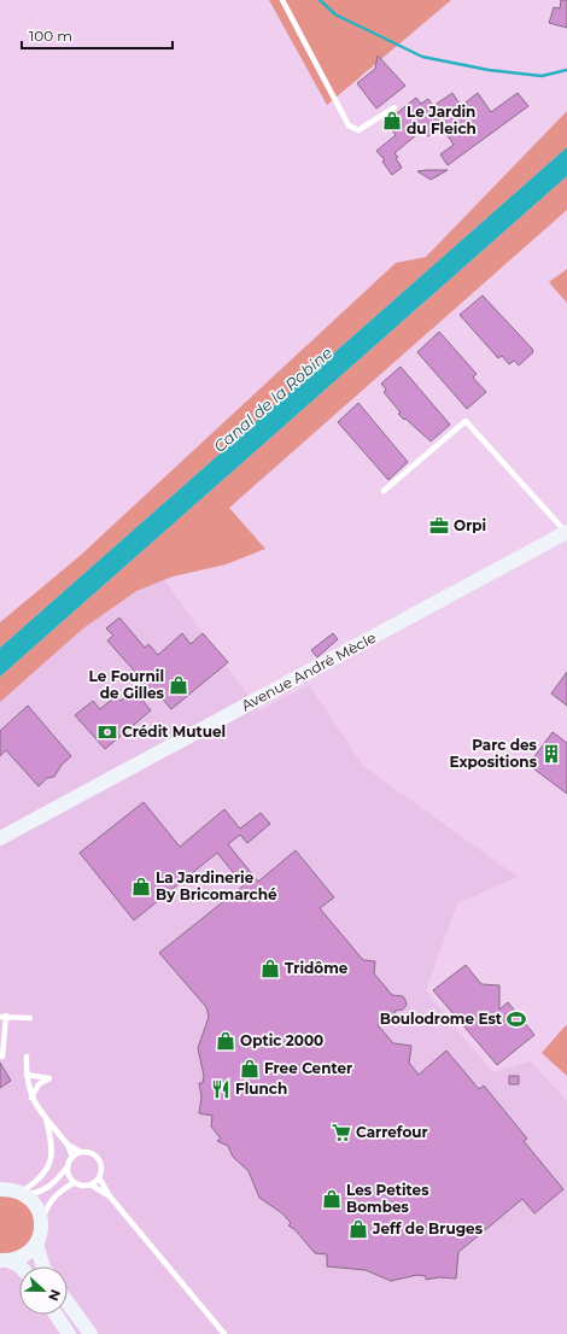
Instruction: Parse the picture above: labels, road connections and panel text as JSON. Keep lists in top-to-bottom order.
{
  "streets": {
    "street": ["Avenue André Mècle"]
  },
  "water": ["Canal de la Robine"],
  "places": {
    "shop": [
      "Le Jardin du Fleich",
      "Le Fournil de Gilles",
      "La Jardinerie By Bricomarché",
      "Tridôme",
      "Optic 2000",
      "Free Center",
      "Les Petites Bombes",
      "Jeff de Bruges"
    ],
    "office": ["Orpi"],
    "bank": ["Crédit Mutuel"],
    "building": ["Parc des Expositions"],
    "sports": ["Boulodrome Est"],
    "restaurant": ["Flunch"],
    "supermarket": ["Carrefour"]
  },
  "scale_bar": "100 m",
  "north": "right"
}
